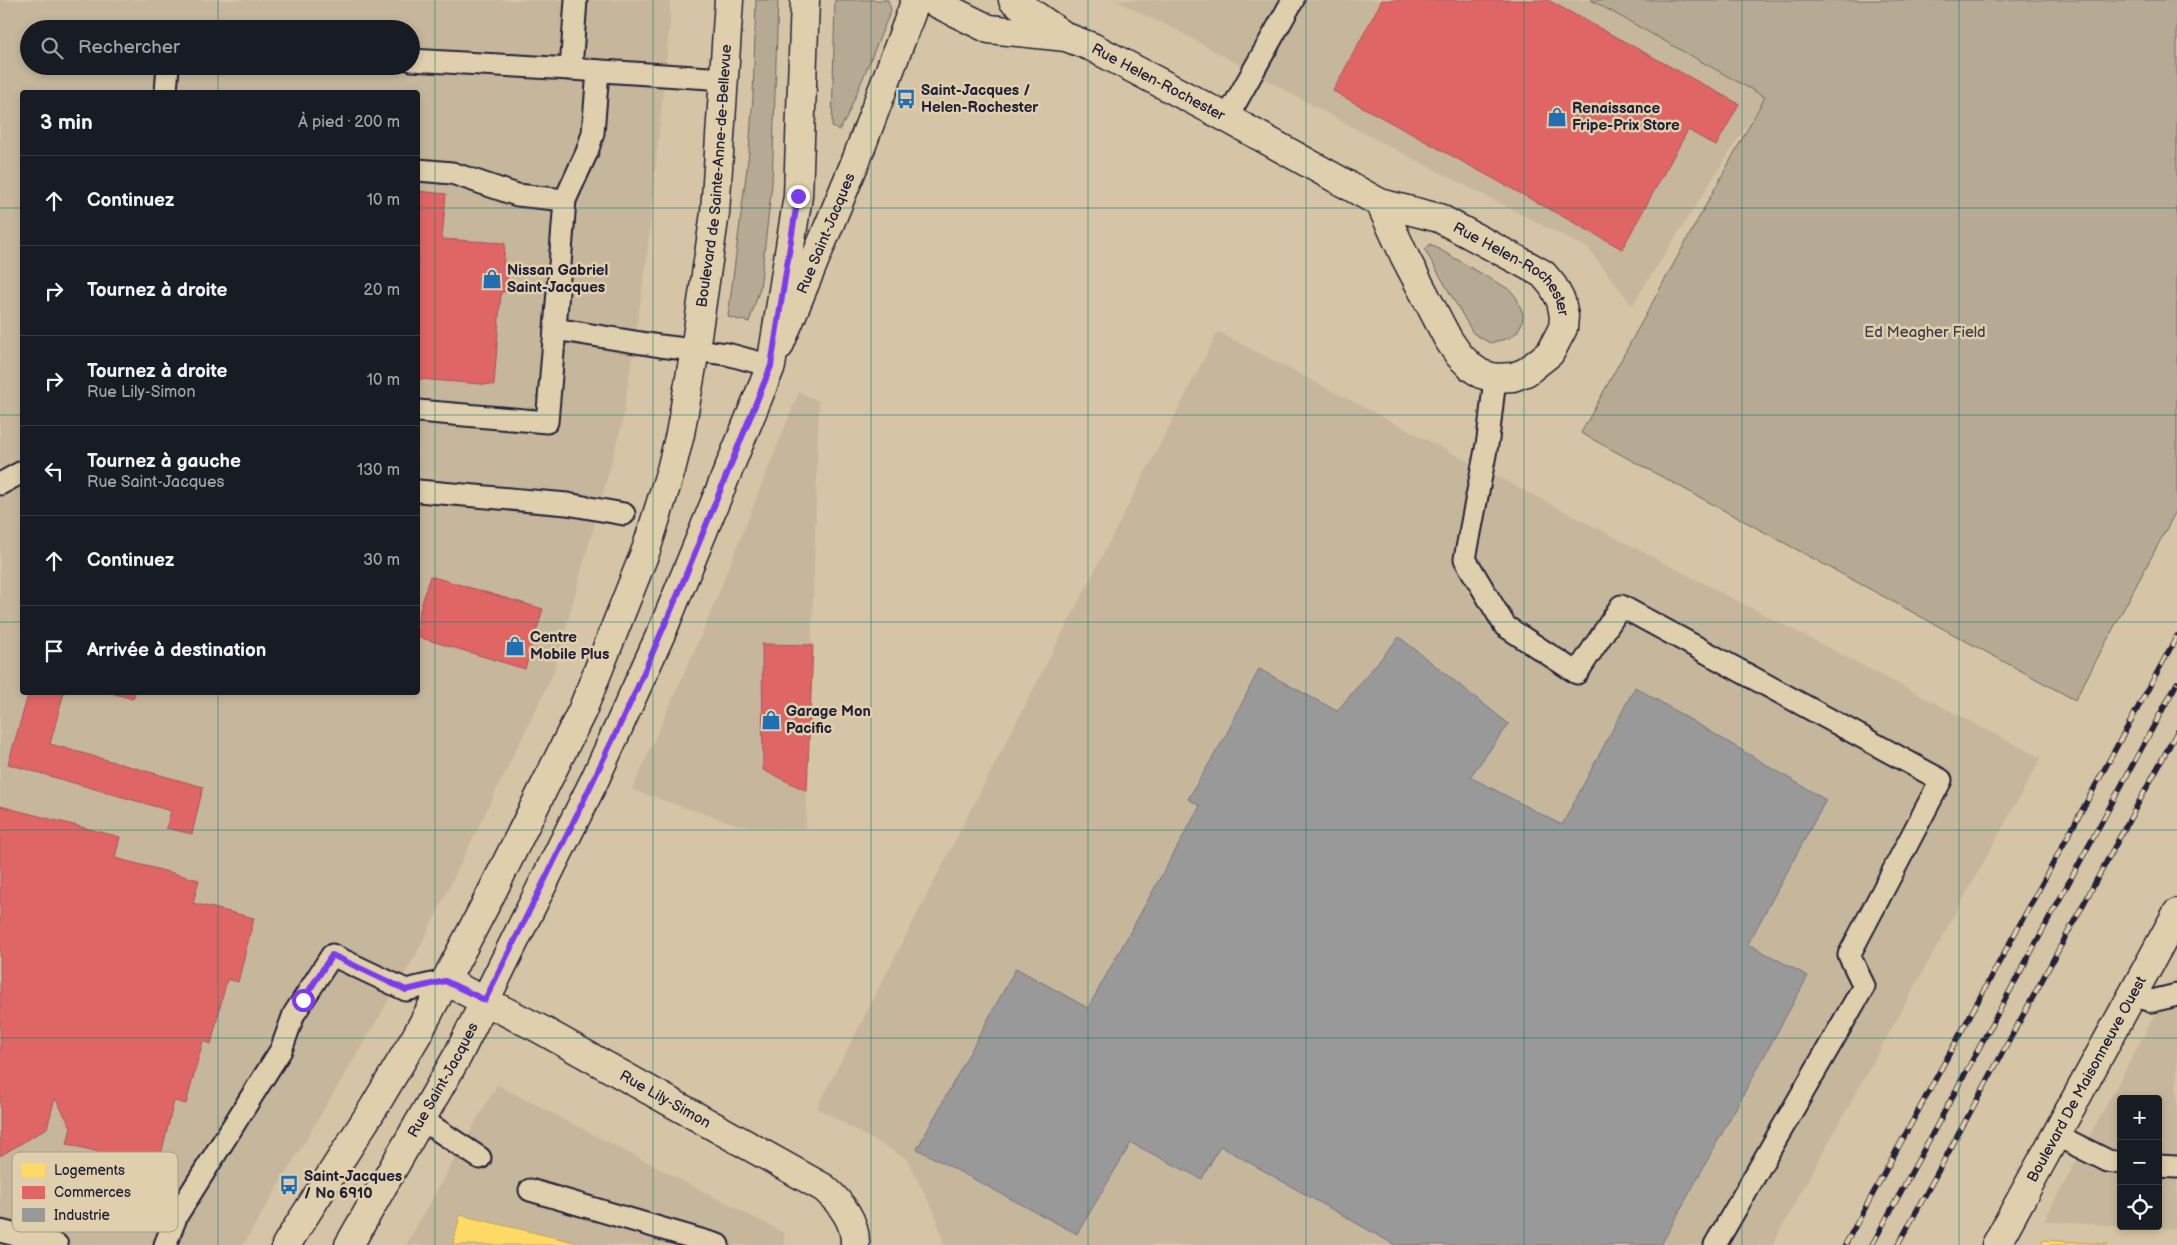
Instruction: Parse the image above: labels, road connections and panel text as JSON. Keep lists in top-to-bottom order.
{
  "streets": {
    "main road": [
      "Rue Helen-Rochester",
      "Boulevard de Sainte-Anne-de-Bellevue",
      "Rue Saint-Jacques",
      "Boulevard De Maisonneuve Ouest",
      "Rue Lily-Simon"
    ]
  },
  "crossings": [
    ["Rue Saint-Jacques", "Rue Lily-Simon"]
  ],
  "parks": ["Ed Meagher Field"],
  "places": {
    "bus stop": ["Saint-Jacques / Helen-Rochester", "Saint-Jacques / No 6910"],
    "shop": [
      "Renaissance Fripe-Prix Store",
      "Nissan Gabriel Saint-Jacques",
      "Centre Mobile Plus",
      "Garage Mon Pacific"
    ]
  },
  "legend": ["Logements", "Commerces", "Industrie"],
  "page": {
    "search": "Rechercher",
    "heading": ["3 min", "À pied · 200 m"],
    "list": [
      ["Continuez", "10 m"],
      ["Tournez à droite", "20 m"],
      ["Tournez à droite", "Rue Lily-Simon", "10 m"],
      ["Tournez à gauche", "Rue Saint-Jacques", "130 m"],
      ["Continuez", "30 m"],
      "Arrivée à destination"
    ],
    "map_buttons": ["+", "−"]
  }
}
